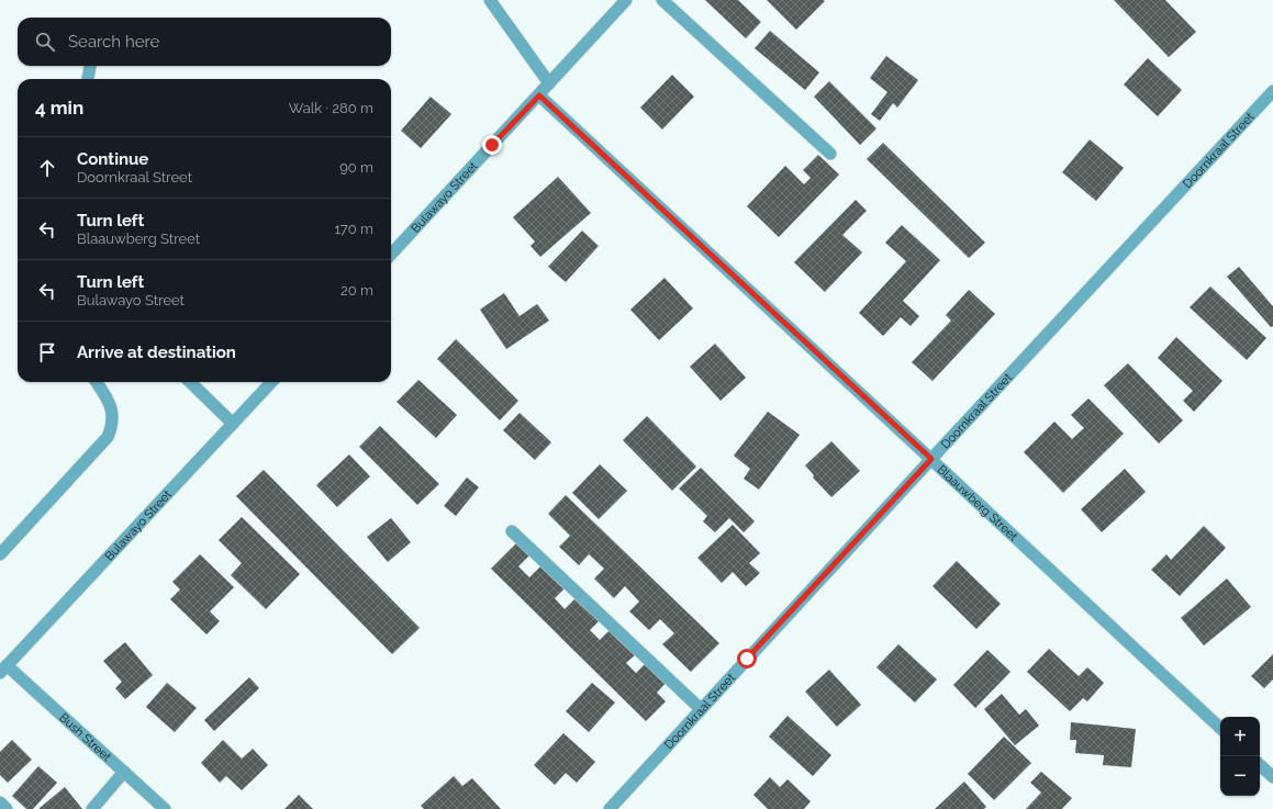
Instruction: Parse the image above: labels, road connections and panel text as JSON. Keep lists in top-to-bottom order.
{
  "streets": {
    "street": [
      "Doornkraal Street",
      "Bulawayo Street",
      "Blaauwberg Street",
      "Bush Street"
    ]
  },
  "crossings": [
    ["Doornkraal Street", "Blaauwberg Street"],
    ["Bulawayo Street", "Blaauwberg Street"],
    ["Bulawayo Street", "Bush Street"]
  ],
  "page": {
    "search": "Search here",
    "heading": ["4 min", "Walk · 280 m"],
    "list": [
      ["Continue", "Doornkraal Street", "90 m"],
      ["Turn left", "Blaauwberg Street", "170 m"],
      ["Turn left", "Bulawayo Street", "20 m"],
      "Arrive at destination"
    ],
    "map_buttons": ["+", "−"]
  }
}
